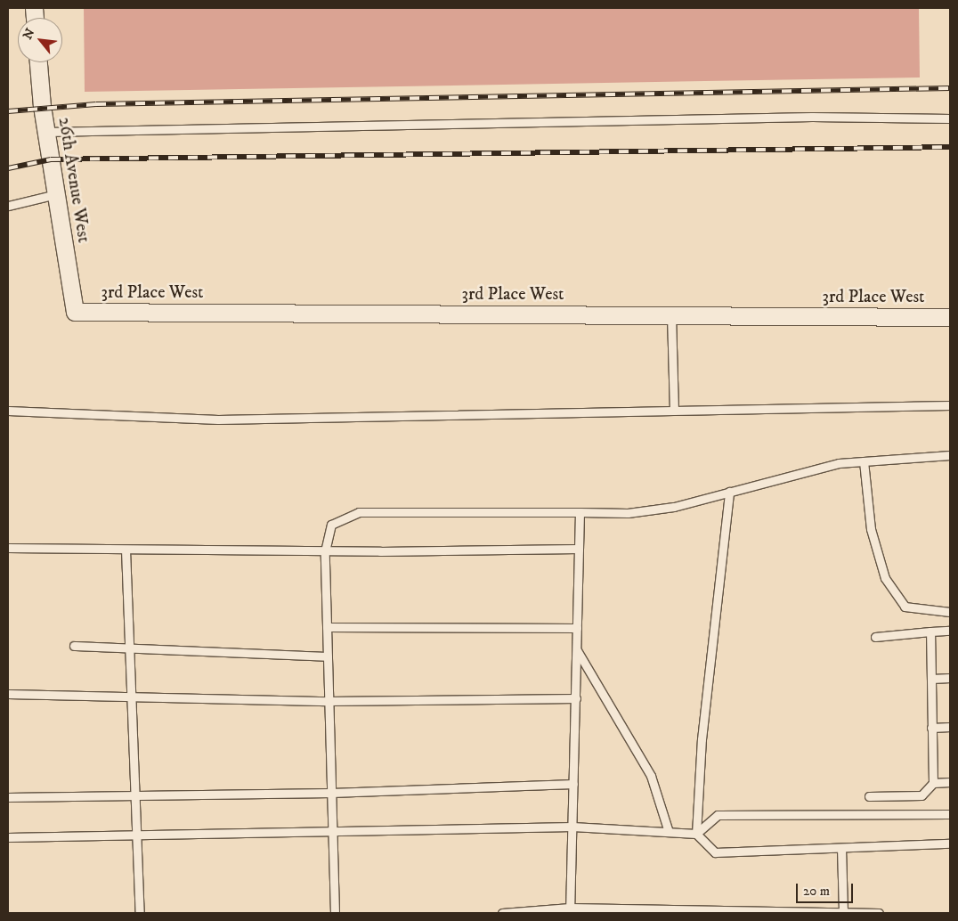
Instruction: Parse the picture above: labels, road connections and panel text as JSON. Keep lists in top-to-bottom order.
{
  "streets": {
    "street": ["26th Avenue West", "3rd Place West"]
  },
  "crossings": [
    ["26th Avenue West", "3rd Place West"]
  ],
  "scale_bar": "20 m",
  "north": "top left"
}
